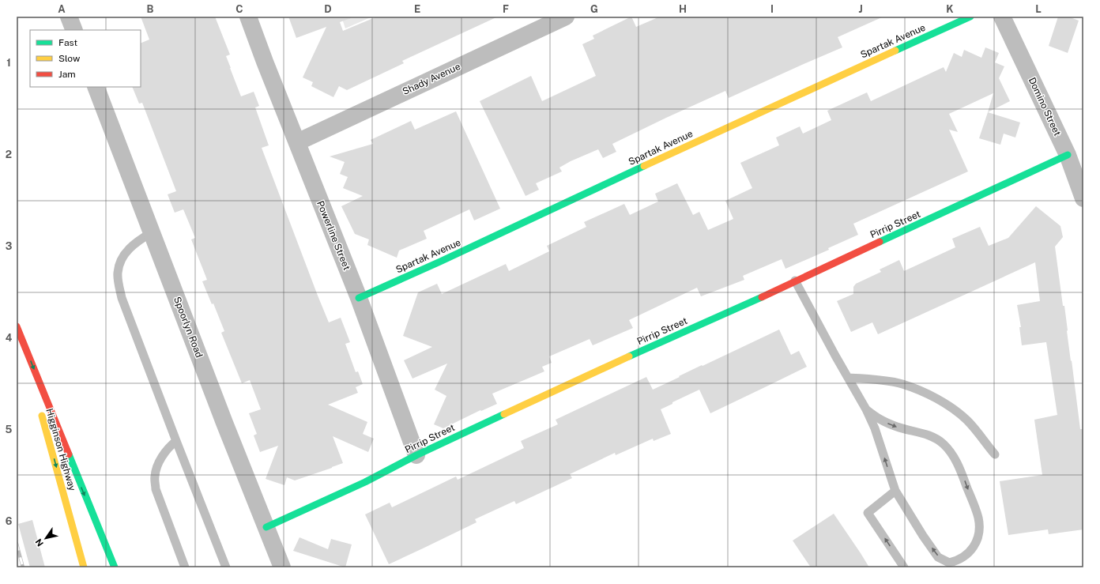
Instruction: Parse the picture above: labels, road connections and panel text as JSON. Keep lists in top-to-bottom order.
{
  "streets": {
    "main road": ["Spartak Avenue", "Pirrip Street", "Higginson Highway"],
    "street": [
      "Shady Avenue",
      "Domino Street",
      "Powerline Street",
      "Spoorlyn Road"
    ]
  },
  "crossings": [
    ["Spartak Avenue", "Powerline Street"],
    ["Shady Avenue", "Powerline Street"],
    ["Domino Street", "Pirrip Street"],
    ["Pirrip Street", "Powerline Street"],
    ["Pirrip Street", "Spoorlyn Road"]
  ],
  "legend": ["Fast", "Slow", "Jam"],
  "north": "bottom left",
  "grid": {
    "columns": [
      "A",
      "B",
      "C",
      "D",
      "E",
      "F",
      "G",
      "H",
      "I",
      "J",
      "K",
      "L"
    ],
    "rows": [
      "1",
      "2",
      "3",
      "4",
      "5",
      "6"
    ]
  }
}
